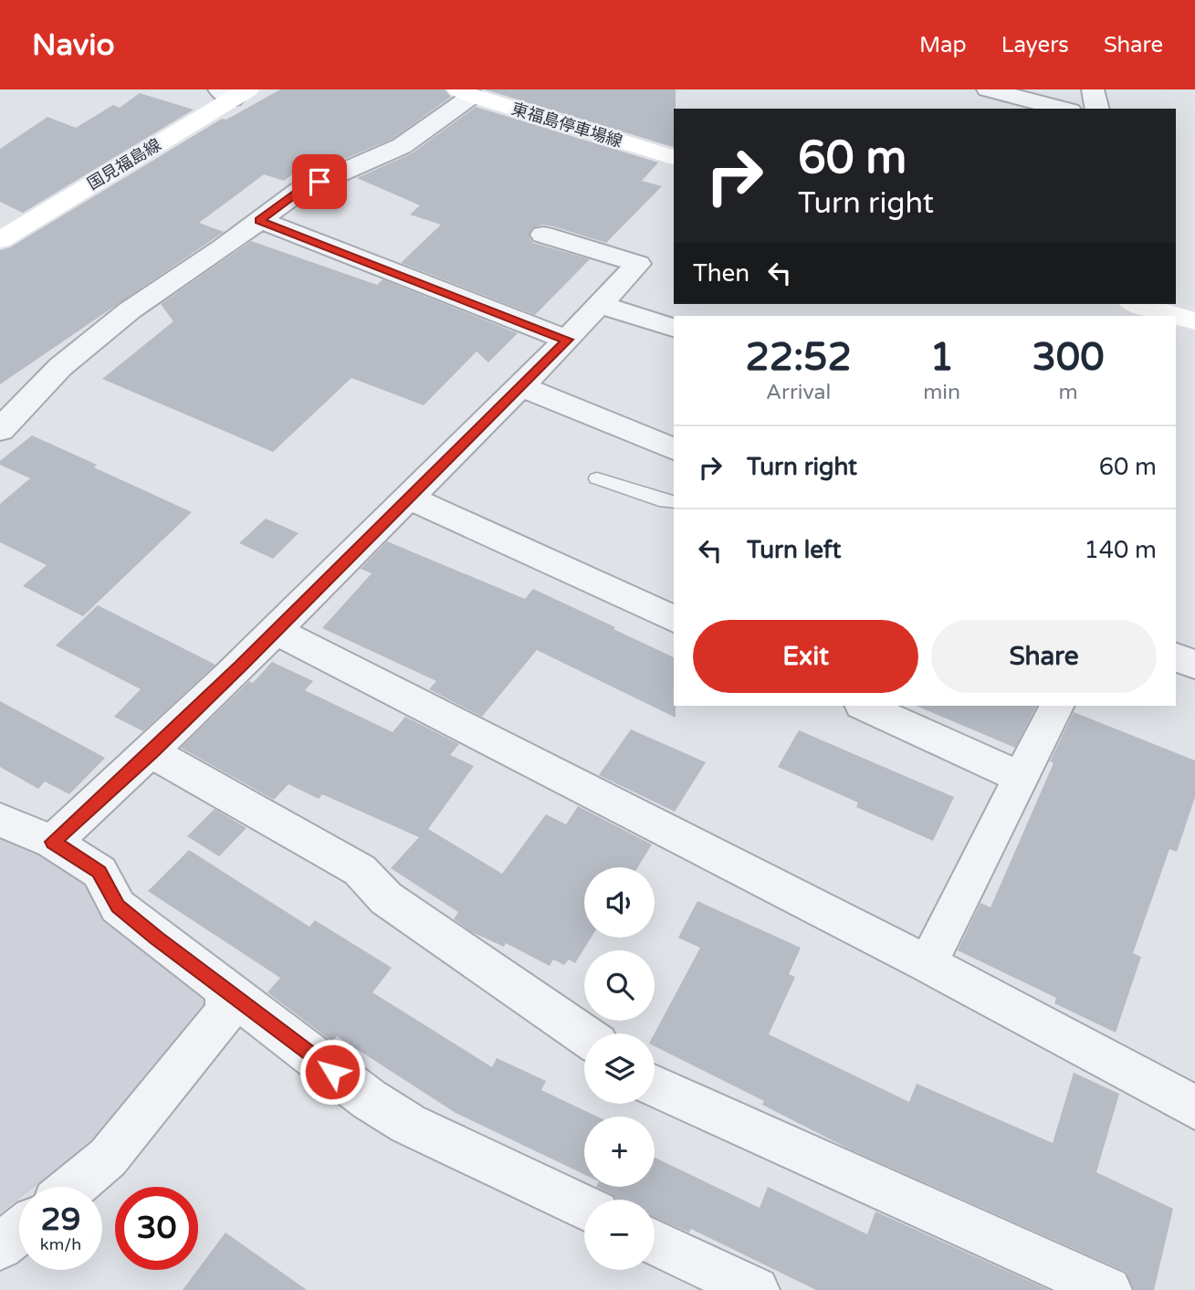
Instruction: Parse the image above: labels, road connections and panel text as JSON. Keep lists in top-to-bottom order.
{
  "streets": {
    "main road": ["東福島停車場線", "国見福島線"]
  },
  "page": {
    "header": "Navio",
    "nav": ["Map", "Layers", "Share"],
    "turn": ["60 m", "Turn right"],
    "then": "Then",
    "eta": [
      "22:52",
      "Arrival",
      "1",
      "min",
      "300",
      "m"
    ],
    "list": [
      {
        "name": "Turn right",
        "value": "60 m"
      },
      {
        "name": "Turn left",
        "value": "140 m"
      }
    ],
    "buttons": ["Exit", "Share"],
    "map_buttons": ["+", "−"],
    "speed": "29 km/h",
    "limit": "30"
  }
}
